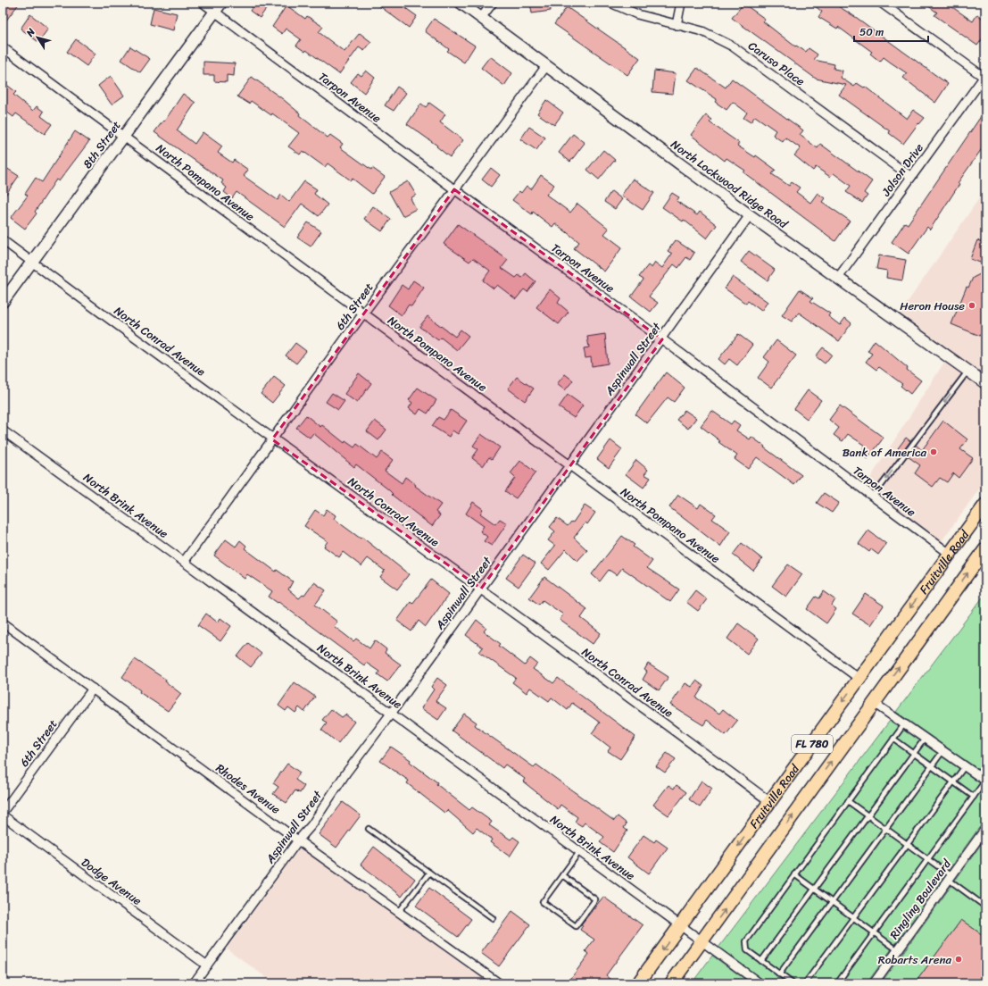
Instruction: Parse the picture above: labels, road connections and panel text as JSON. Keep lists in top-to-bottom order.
{
  "streets": {
    "main road": ["Fruitville Road", "FL 780"],
    "street": [
      "Caruso Place",
      "Tarpon Avenue",
      "8th Street",
      "Jolson Drive",
      "North Pompano Avenue",
      "North Lockwood Ridge Road",
      "6th Street",
      "North Conrad Avenue",
      "Aspinwall Street",
      "North Brink Avenue",
      "Rhodes Avenue",
      "Dodge Avenue",
      "Ringling Boulevard"
    ]
  },
  "crossings": [
    ["Caruso Place", "Jolson Drive"],
    ["Tarpon Avenue", "8th Street"],
    ["Tarpon Avenue", "6th Street"],
    ["Tarpon Avenue", "Aspinwall Street"],
    ["Tarpon Avenue", "Fruitville Road"],
    ["8th Street", "North Pompano Avenue"],
    ["8th Street", "North Conrad Avenue"],
    ["Jolson Drive", "North Lockwood Ridge Road"],
    ["North Pompano Avenue", "6th Street"],
    ["North Pompano Avenue", "Aspinwall Street"],
    ["North Pompano Avenue", "Fruitville Road"],
    ["North Lockwood Ridge Road", "6th Street"],
    ["North Lockwood Ridge Road", "Aspinwall Street"],
    ["6th Street", "North Conrad Avenue"],
    ["6th Street", "North Brink Avenue"],
    ["6th Street", "Rhodes Avenue"],
    ["North Conrad Avenue", "Aspinwall Street"],
    ["North Conrad Avenue", "Fruitville Road"],
    ["Aspinwall Street", "North Brink Avenue"],
    ["Aspinwall Street", "Rhodes Avenue"],
    ["Aspinwall Street", "Dodge Avenue"],
    ["North Brink Avenue", "Fruitville Road"],
    ["North Brink Avenue", "FL 780"]
  ],
  "places": ["Heron House", "Bank of America", "Robarts Arena"],
  "scale_bar": "50 m",
  "north": "top left"
}
